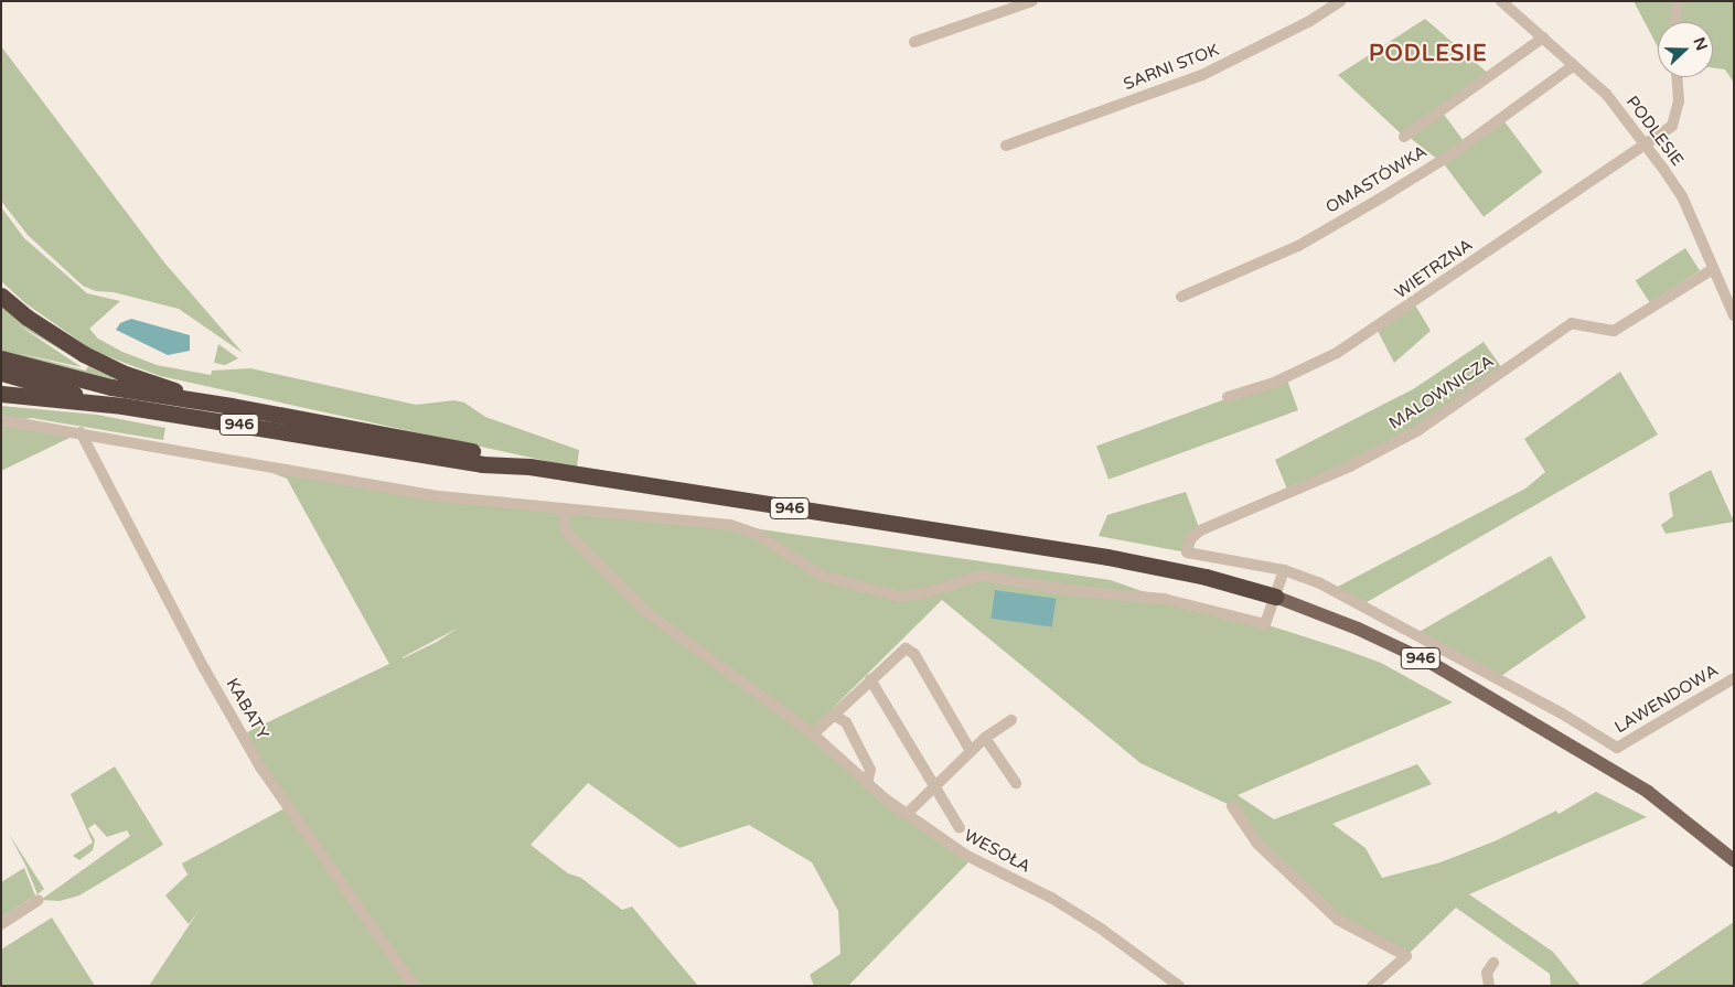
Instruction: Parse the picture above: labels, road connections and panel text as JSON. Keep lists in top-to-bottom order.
{
  "streets": {
    "highway": ["946"],
    "street": [
      "SARNI STOK",
      "PODLESIE",
      "OMASTÓWKA",
      "WIETRZNA",
      "MALOWNICZA",
      "LAWENDOWA",
      "KABATY",
      "WESOŁA"
    ]
  },
  "crossings": [
    ["PODLESIE", "OMASTÓWKA"],
    ["PODLESIE", "WIETRZNA"],
    ["PODLESIE", "MALOWNICZA"],
    ["MALOWNICZA", "LAWENDOWA"]
  ],
  "districts": ["PODLESIE"],
  "north": "right"
}
